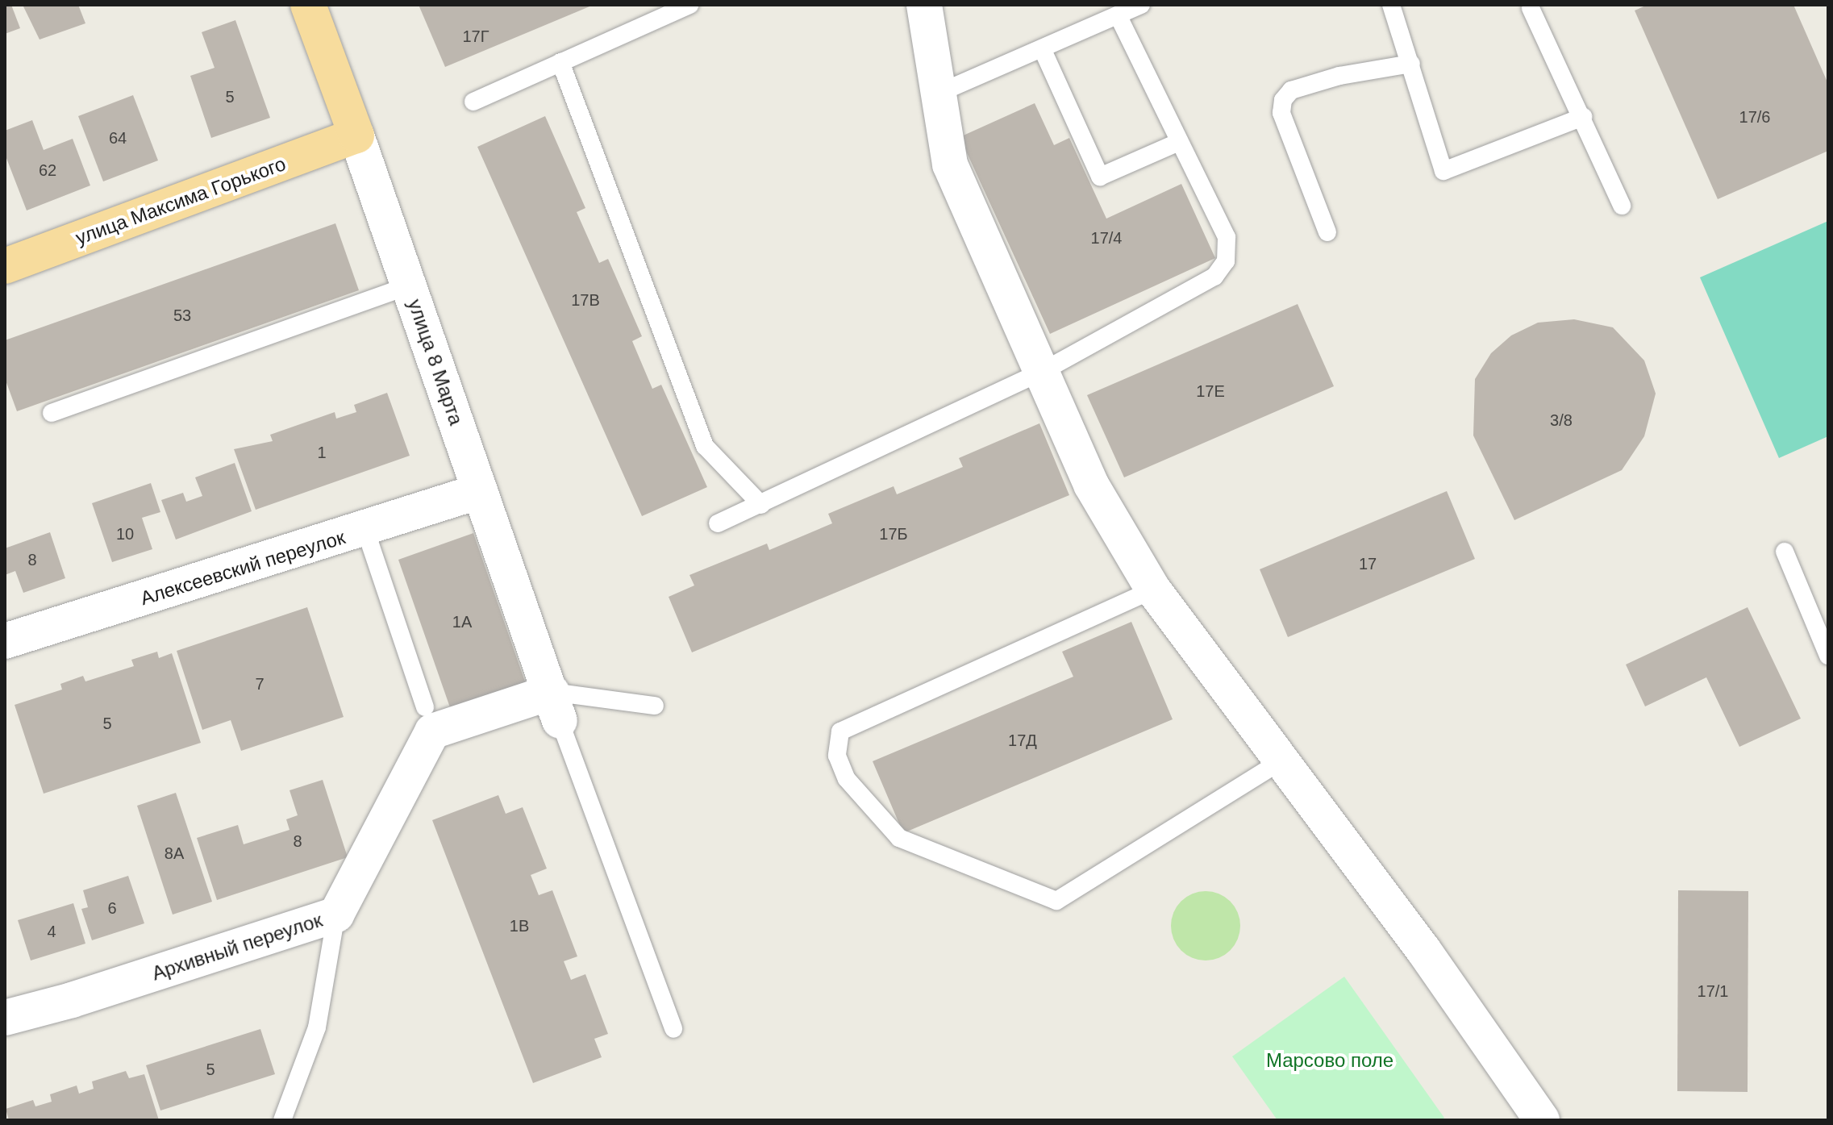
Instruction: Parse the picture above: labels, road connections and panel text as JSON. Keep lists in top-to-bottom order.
{
  "streets": {
    "main road": ["улица Максима Горького", "улица 8 Марта"],
    "street": ["Алексеевский переулок", "Архивный переулок"]
  },
  "crossings": [
    ["улица Максима Горького", "улица 8 Марта"],
    ["улица 8 Марта", "Алексеевский переулок"],
    ["улица 8 Марта", "Архивный переулок"]
  ],
  "parks": ["Марсово поле"],
  "house_numbers": [
    "17Г",
    "5",
    "17/6",
    "64",
    "62",
    "17/4",
    "17В",
    "53",
    "17E",
    "3/8",
    "1",
    "10",
    "17Б",
    "8",
    "17",
    "1А",
    "7",
    "5",
    "17Д",
    "8",
    "8А",
    "6",
    "1В",
    "4",
    "17/1",
    "5"
  ]
}
